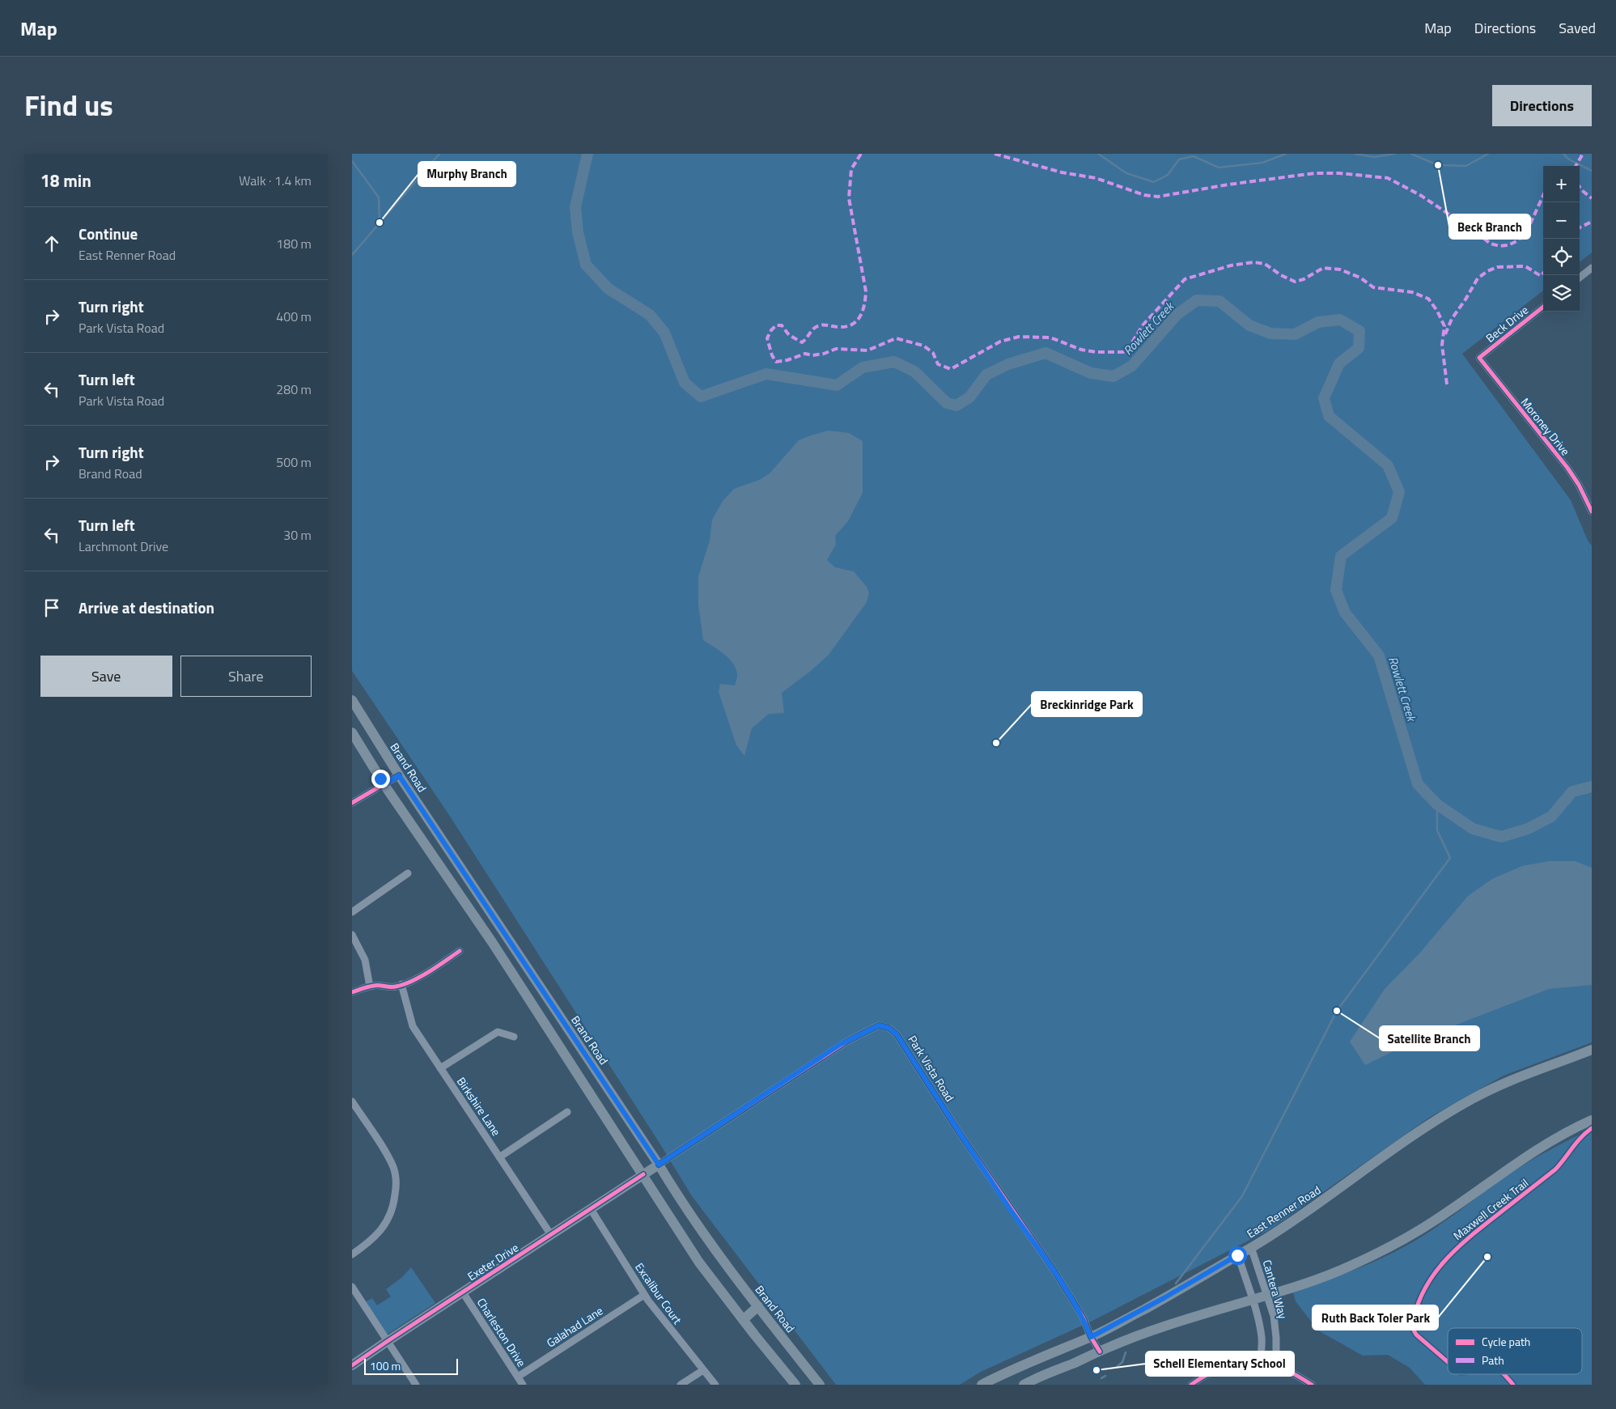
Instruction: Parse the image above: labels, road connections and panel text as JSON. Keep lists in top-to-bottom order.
{
  "streets": {
    "main road": ["Brand Road", "East Renner Road", "Exeter Drive"],
    "street": [
      "Beck Drive",
      "Moroney Drive",
      "Park Vista Road",
      "Birkshire Lane",
      "Cantera Way",
      "Excalibur Court",
      "Galahad Lane",
      "Charleston Drive"
    ],
    "cycle path": ["Maxwell Creek Trail"]
  },
  "crossings": [
    ["Beck Drive", "Moroney Drive"],
    ["Brand Road", "Park Vista Road"],
    ["Brand Road", "Exeter Drive"],
    ["Park Vista Road", "East Renner Road"],
    ["Park Vista Road", "Exeter Drive"],
    ["Birkshire Lane", "Exeter Drive"],
    ["East Renner Road", "Cantera Way"],
    ["Exeter Drive", "Excalibur Court"],
    ["Exeter Drive", "Charleston Drive"],
    ["Excalibur Court", "Galahad Lane"],
    ["Galahad Lane", "Charleston Drive"]
  ],
  "water": ["Rowlett Creek"],
  "places": [
    "Beck Branch",
    "Murphy Branch",
    "Breckinridge Park",
    "Satellite Branch",
    "Ruth Back Toler Park",
    "Schell Elementary School"
  ],
  "legend": ["Cycle path", "Path"],
  "scale_bar": "100 m",
  "page": {
    "header": "Map",
    "nav": ["Map", "Directions", "Saved"],
    "title": "Find us",
    "buttons": [
      "Directions",
      ["Save", "Share"]
    ],
    "heading": ["18 min", "Walk · 1.4 km"],
    "map_buttons": ["+", "−"],
    "list": [
      ["Continue", "East Renner Road", "180 m"],
      ["Turn right", "Park Vista Road", "400 m"],
      ["Turn left", "Park Vista Road", "280 m"],
      ["Turn right", "Brand Road", "500 m"],
      ["Turn left", "Larchmont Drive", "30 m"],
      "Arrive at destination"
    ],
    "scale": "100 m"
  }
}
